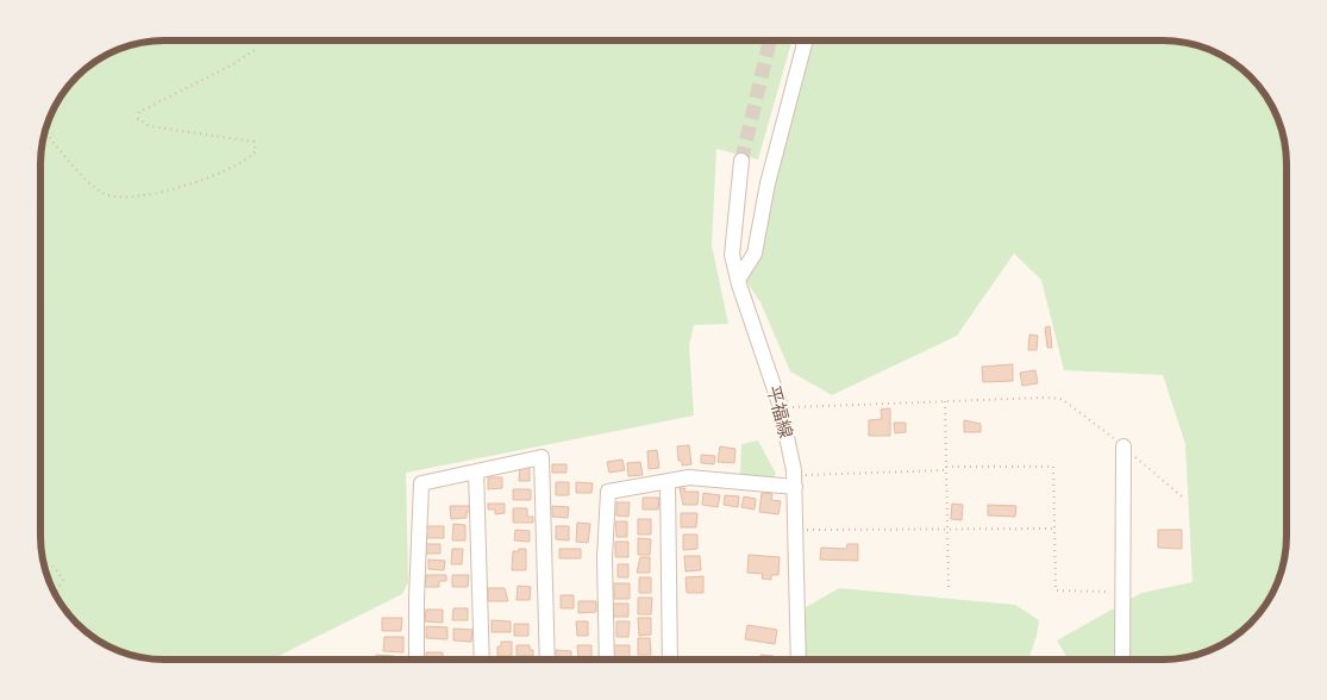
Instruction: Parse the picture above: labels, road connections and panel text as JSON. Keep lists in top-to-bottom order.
{
  "streets": {
    "street": ["平福線"]
  }
}
